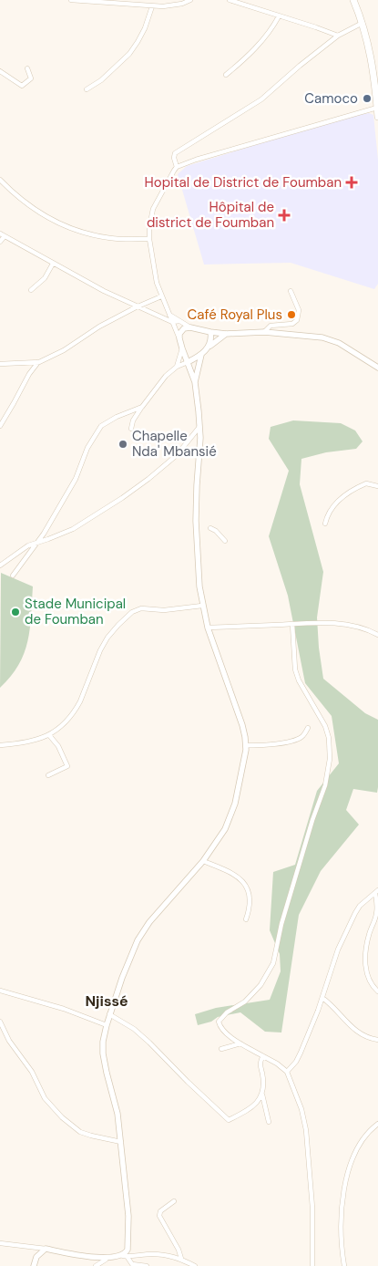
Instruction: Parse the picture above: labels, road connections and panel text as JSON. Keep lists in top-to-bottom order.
{
  "districts": ["Njissé"],
  "places": {
    "other": [
      "Camoco",
      "Café Royal Plus",
      "Chapelle Nda' Mbansié",
      "Stade Municipal de Foumban"
    ],
    "health": ["Hopital de District de Foumban", "Hôpital de district de Foumban"]
  }
}
